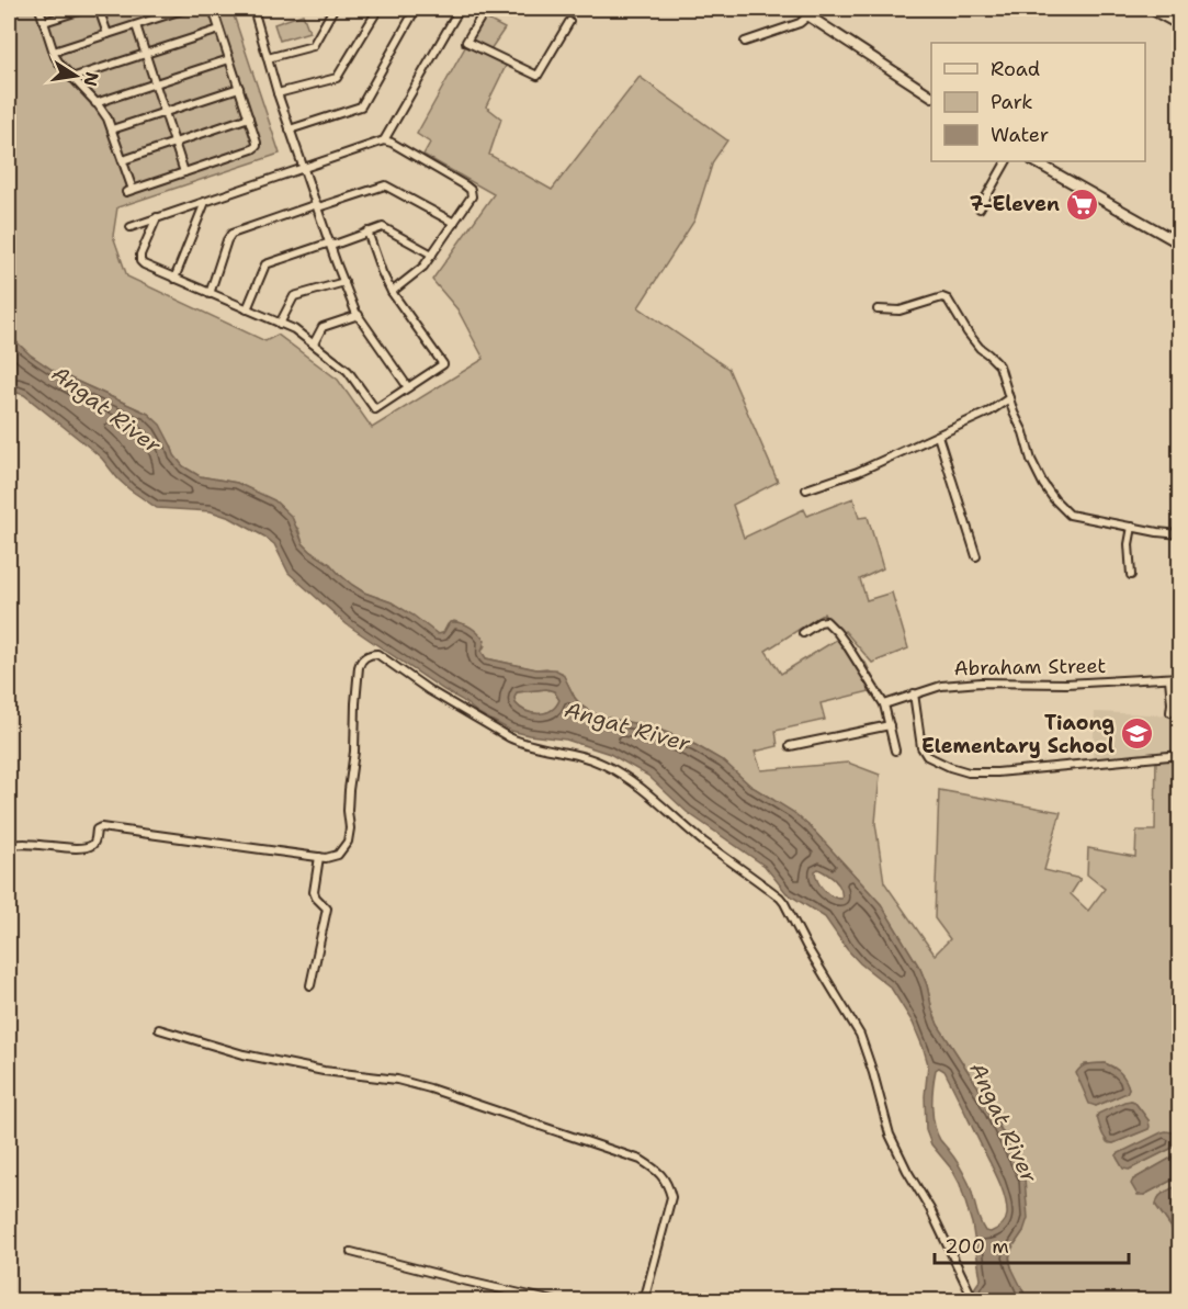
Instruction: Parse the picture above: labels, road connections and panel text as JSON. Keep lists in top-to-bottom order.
{
  "streets": {
    "street": ["Abraham Street"]
  },
  "water": ["Angat River"],
  "places": {
    "supermarket": ["7-Eleven"],
    "school or university": ["Tiaong Elementary School"]
  },
  "legend": ["Road", "Park", "Water"],
  "scale_bar": "200 m",
  "north": "right"
}
